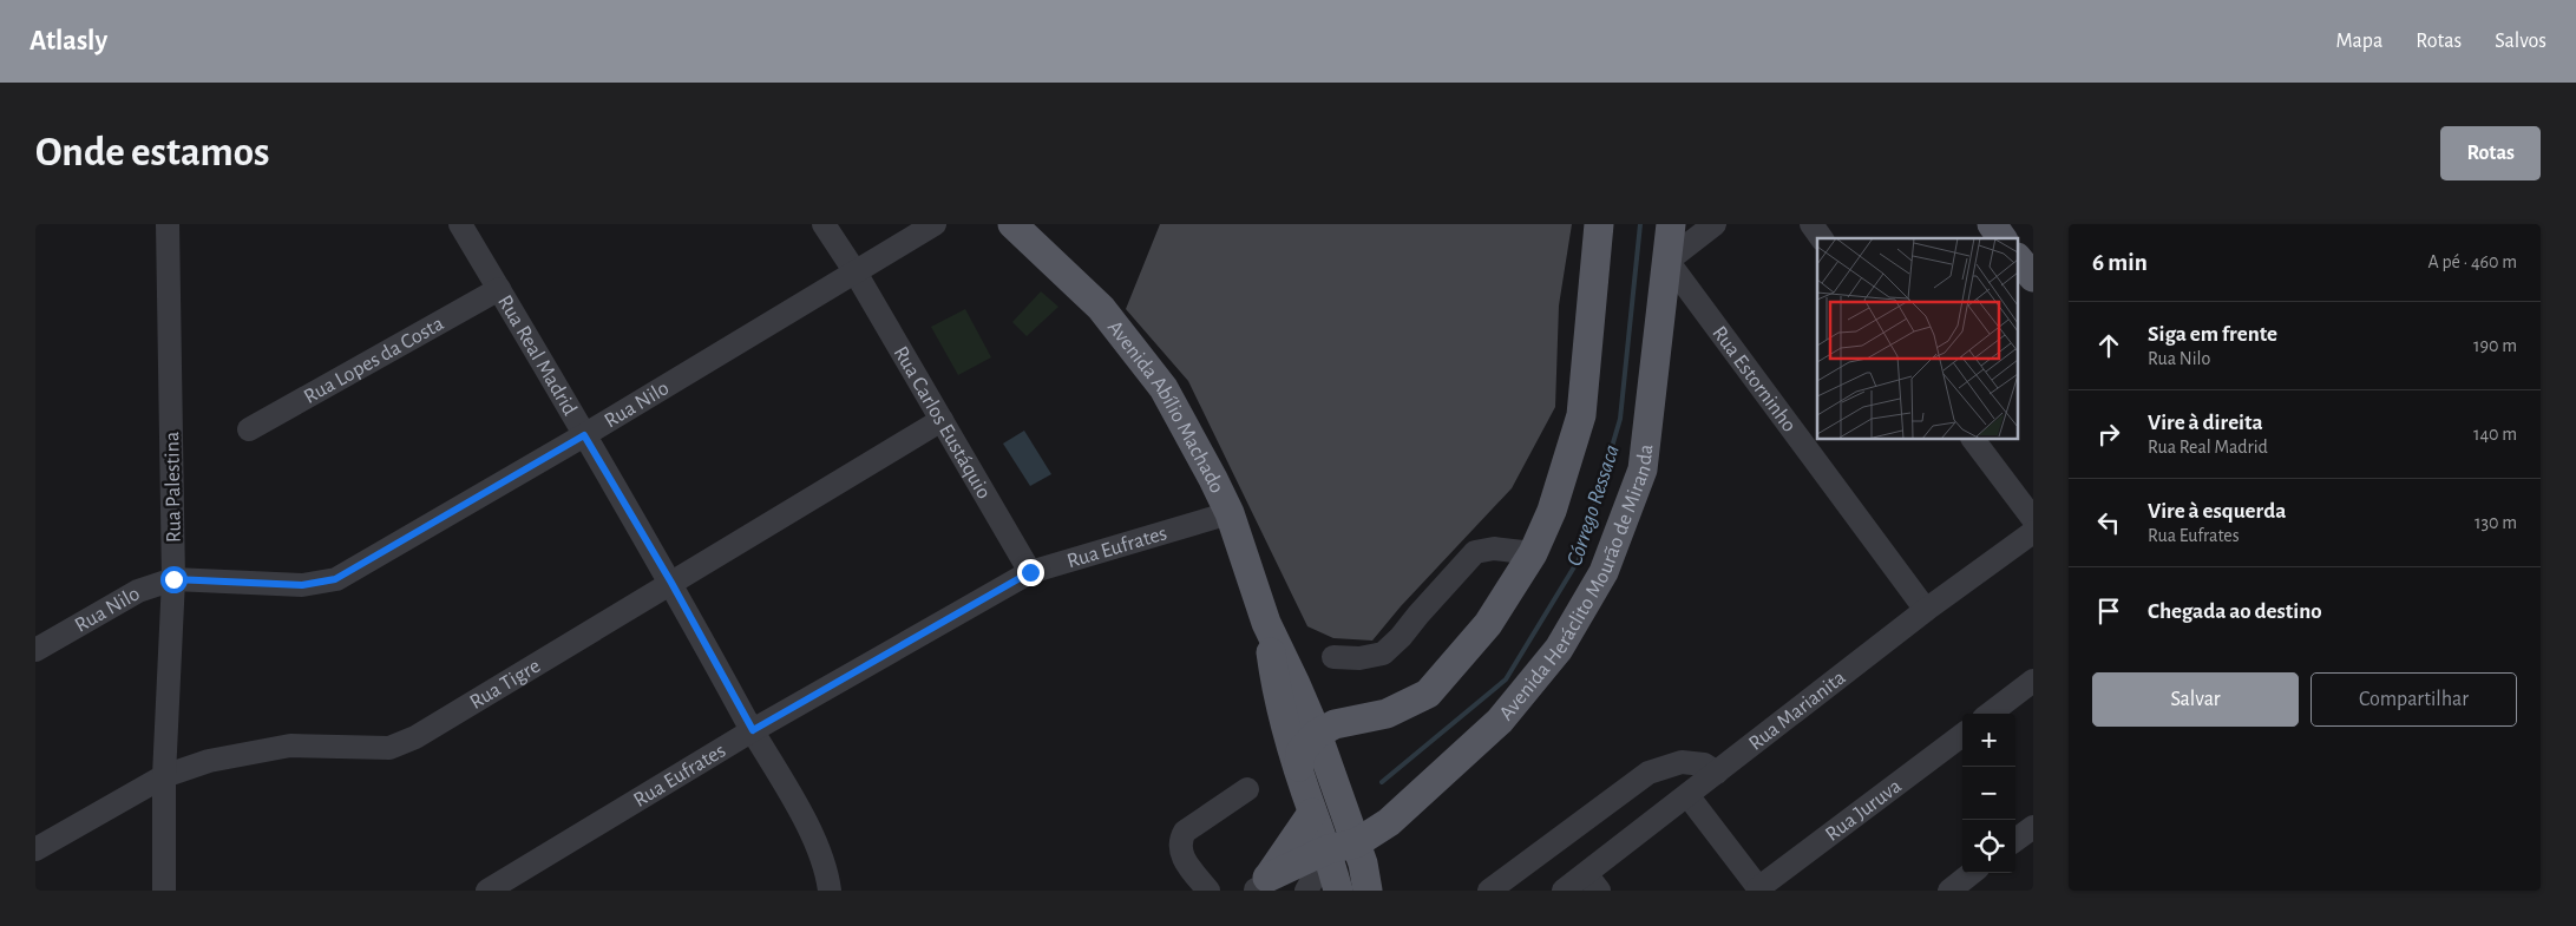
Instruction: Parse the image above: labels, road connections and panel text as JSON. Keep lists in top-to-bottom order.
{
  "streets": {
    "main road": ["Avenida Abílio Machado", "Avenida Heráclito Mourão de Miranda"],
    "street": [
      "Rua Real Madrid",
      "Rua Lopes da Costa",
      "Rua Estorninho",
      "Rua Nilo",
      "Rua Carlos Eustáquio",
      "Rua Palestina",
      "Rua Eufrates",
      "Rua Tigre",
      "Rua Marianita",
      "Rua Juruva"
    ]
  },
  "crossings": [
    ["Rua Real Madrid", "Rua Lopes da Costa"],
    ["Rua Real Madrid", "Rua Nilo"],
    ["Rua Real Madrid", "Rua Eufrates"],
    ["Rua Real Madrid", "Rua Tigre"],
    ["Rua Estorninho", "Avenida Heráclito Mourão de Miranda"],
    ["Rua Estorninho", "Rua Marianita"],
    ["Rua Nilo", "Rua Carlos Eustáquio"],
    ["Rua Nilo", "Rua Palestina"],
    ["Avenida Abílio Machado", "Rua Eufrates"],
    ["Avenida Abílio Machado", "Avenida Heráclito Mourão de Miranda"],
    ["Rua Carlos Eustáquio", "Rua Eufrates"],
    ["Rua Carlos Eustáquio", "Rua Tigre"],
    ["Rua Palestina", "Rua Tigre"]
  ],
  "water": ["Córrego Ressaca"],
  "page": {
    "header": "Atlasly",
    "nav": ["Mapa", "Rotas", "Salvos"],
    "buttons": [
      "Rotas",
      ["Salvar", "Compartilhar"]
    ],
    "title": "Onde estamos",
    "heading": ["6 min", "A pé · 460 m"],
    "list": [
      ["Siga em frente", "Rua Nilo", "190 m"],
      ["Vire à direita", "Rua Real Madrid", "140 m"],
      ["Vire à esquerda", "Rua Eufrates", "130 m"],
      "Chegada ao destino"
    ],
    "map_buttons": ["+", "−"]
  }
}
